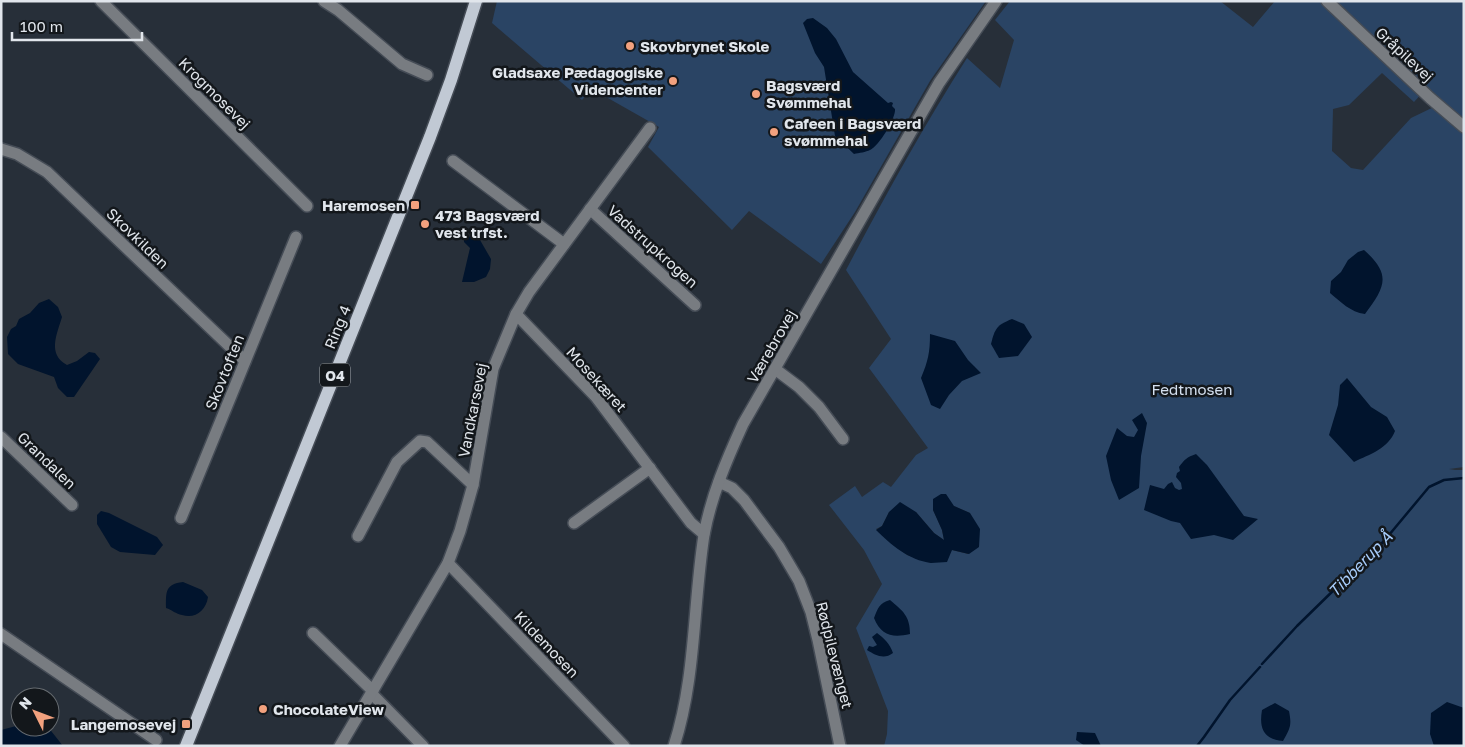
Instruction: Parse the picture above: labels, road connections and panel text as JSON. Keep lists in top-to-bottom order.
{
  "streets": {
    "main road": ["Ring 4", "O4"],
    "street": [
      "Gråpilevej",
      "Krogmosevej",
      "Skovkilden",
      "Vadstrupkrogen",
      "Værebrovej",
      "Skovtoften",
      "Mosekæret",
      "Vandkarsevej",
      "Grandalen",
      "Kildemosen",
      "Rødpilevænget"
    ]
  },
  "crossings": [
    ["Skovkilden", "Skovtoften"],
    ["Vadstrupkrogen", "Vandkarsevej"],
    ["Værebrovej", "Mosekæret"],
    ["Værebrovej", "Rødpilevænget"],
    ["Mosekæret", "Vandkarsevej"],
    ["Vandkarsevej", "Kildemosen"]
  ],
  "water": ["Tibberup Å"],
  "parks": ["Fedtmosen"],
  "places": {
    "other": [
      "Skovbrynet Skole",
      "Gladsaxe Pædagogiske Videncenter",
      "Bagsværd Svømmehal",
      "Cafeen i Bagsværd svømmehal",
      "473 Bagsværd vest trfst.",
      "ChocolateView"
    ],
    "transit": ["Haremosen", "Langemosevej"]
  },
  "scale_bar": "100 m",
  "north": "top left"
}
